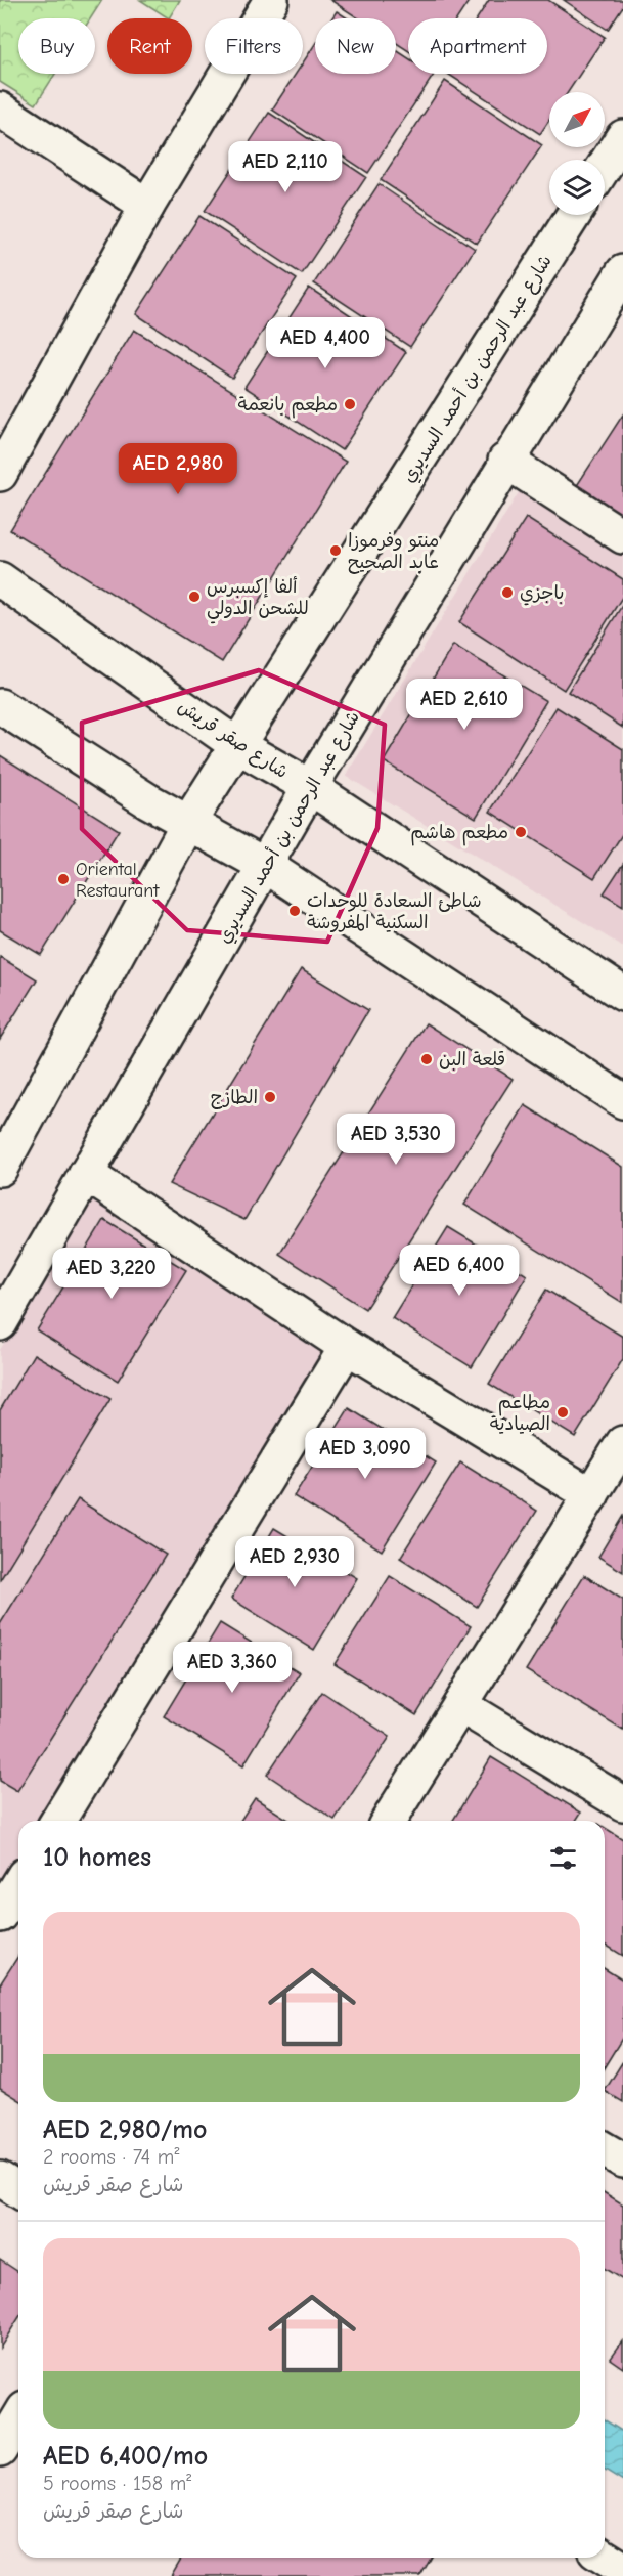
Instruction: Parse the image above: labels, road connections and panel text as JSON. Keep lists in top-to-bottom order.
{
  "streets": {
    "street": ["شارع عبد الرحمن بن أحمد السديري", "شارع صقر قريش"]
  },
  "crossings": [
    ["شارع عبد الرحمن بن أحمد السديري", "شارع صقر قريش"]
  ],
  "places": [
    "مطعم بانعمة",
    "منتو وفرموزا عابد الصحيح",
    "باجزي",
    "ألفا إكسبرس للشحن الدولي",
    "مطعم هاشم",
    "Oriental Restaurant",
    "شاطئ السعادة للوحدات السكنية المفروشة",
    "قلعة البن",
    "الطازج",
    "مطاعم الصيادية"
  ],
  "north": "top right",
  "page": {
    "chip": [
      "Buy",
      "Rent",
      "Filters",
      "New",
      "Apartment"
    ],
    "price": [
      "AED 2,110",
      "AED 4,400",
      "AED 2,980",
      "AED 2,610",
      "AED 3,530",
      "AED 6,400",
      "AED 3,220",
      "AED 3,090",
      "AED 2,930",
      "AED 3,360"
    ],
    "heading": "10 homes",
    "list": [
      {
        "name": "AED 2,980/mo",
        "note": "2 rooms · 74 m² · شارع صقر قريش"
      },
      {
        "name": "AED 6,400/mo",
        "note": "5 rooms · 158 m² · شارع صقر قريش"
      }
    ]
  }
}
